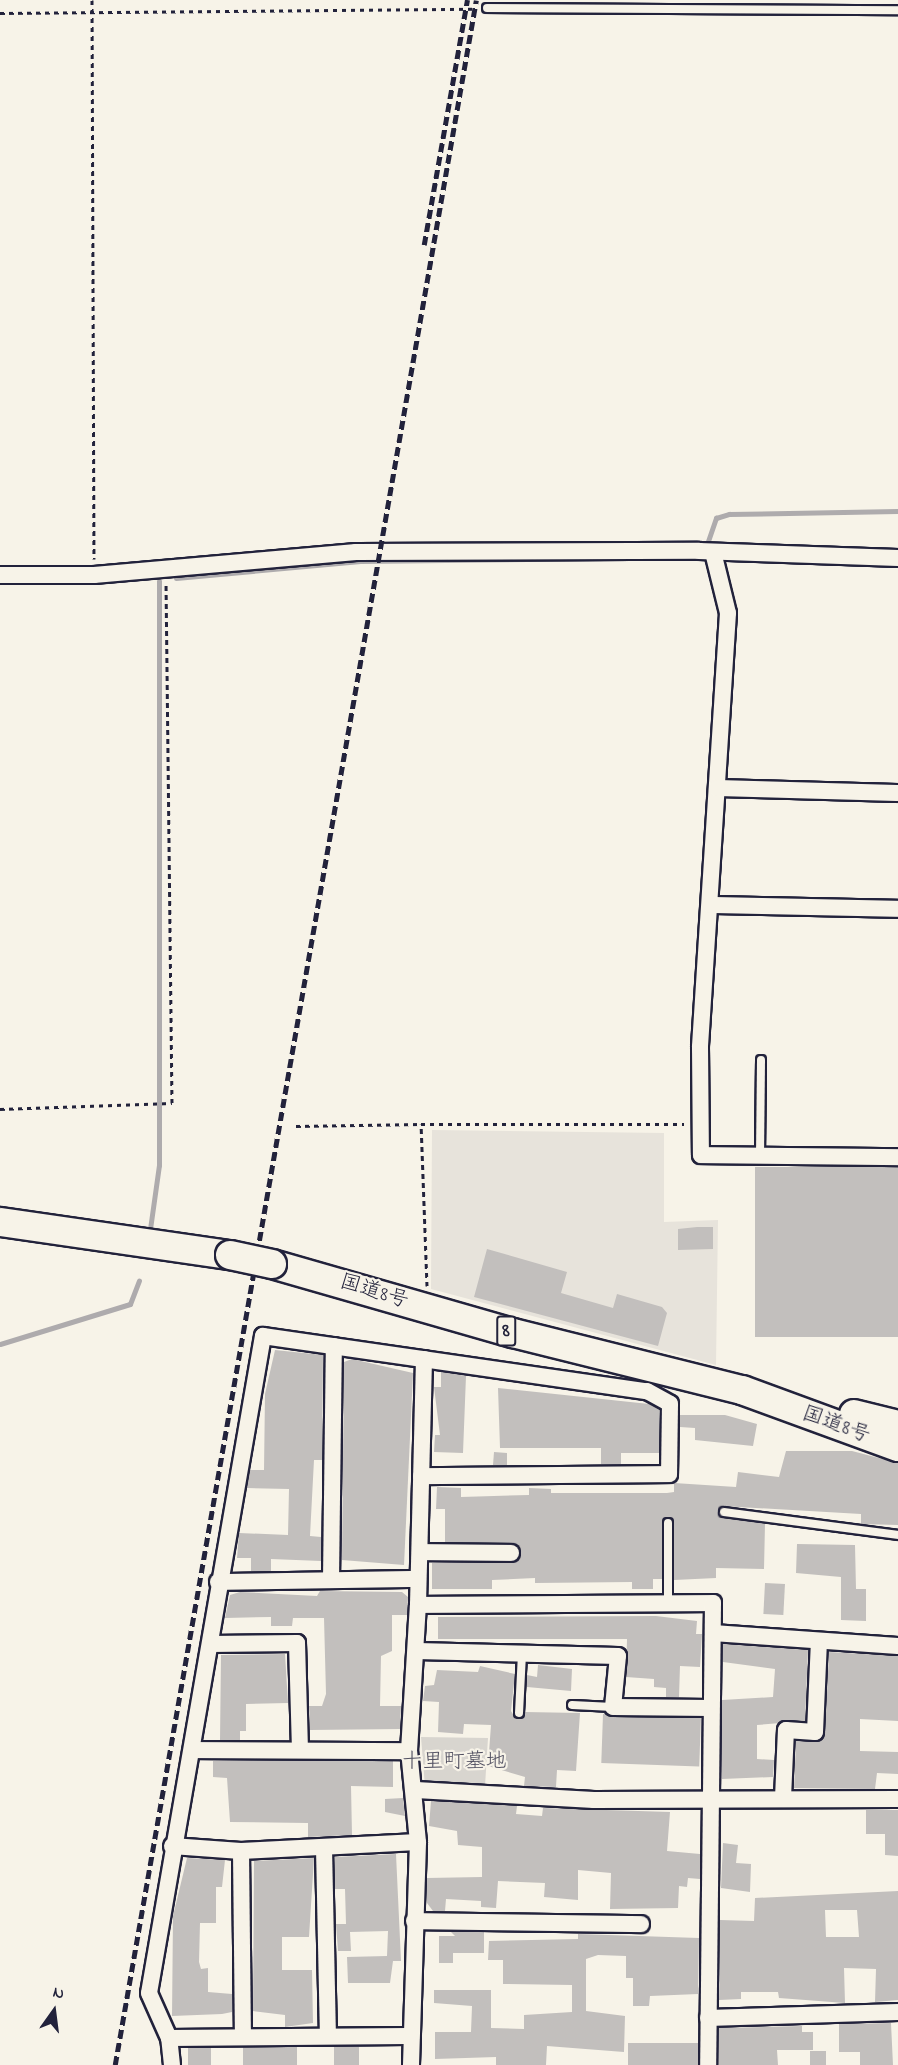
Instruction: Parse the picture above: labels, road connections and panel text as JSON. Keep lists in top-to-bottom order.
{
  "streets": {
    "highway": ["国道8号", "8"]
  },
  "parks": ["十里町墓地"],
  "north": "top"
}
